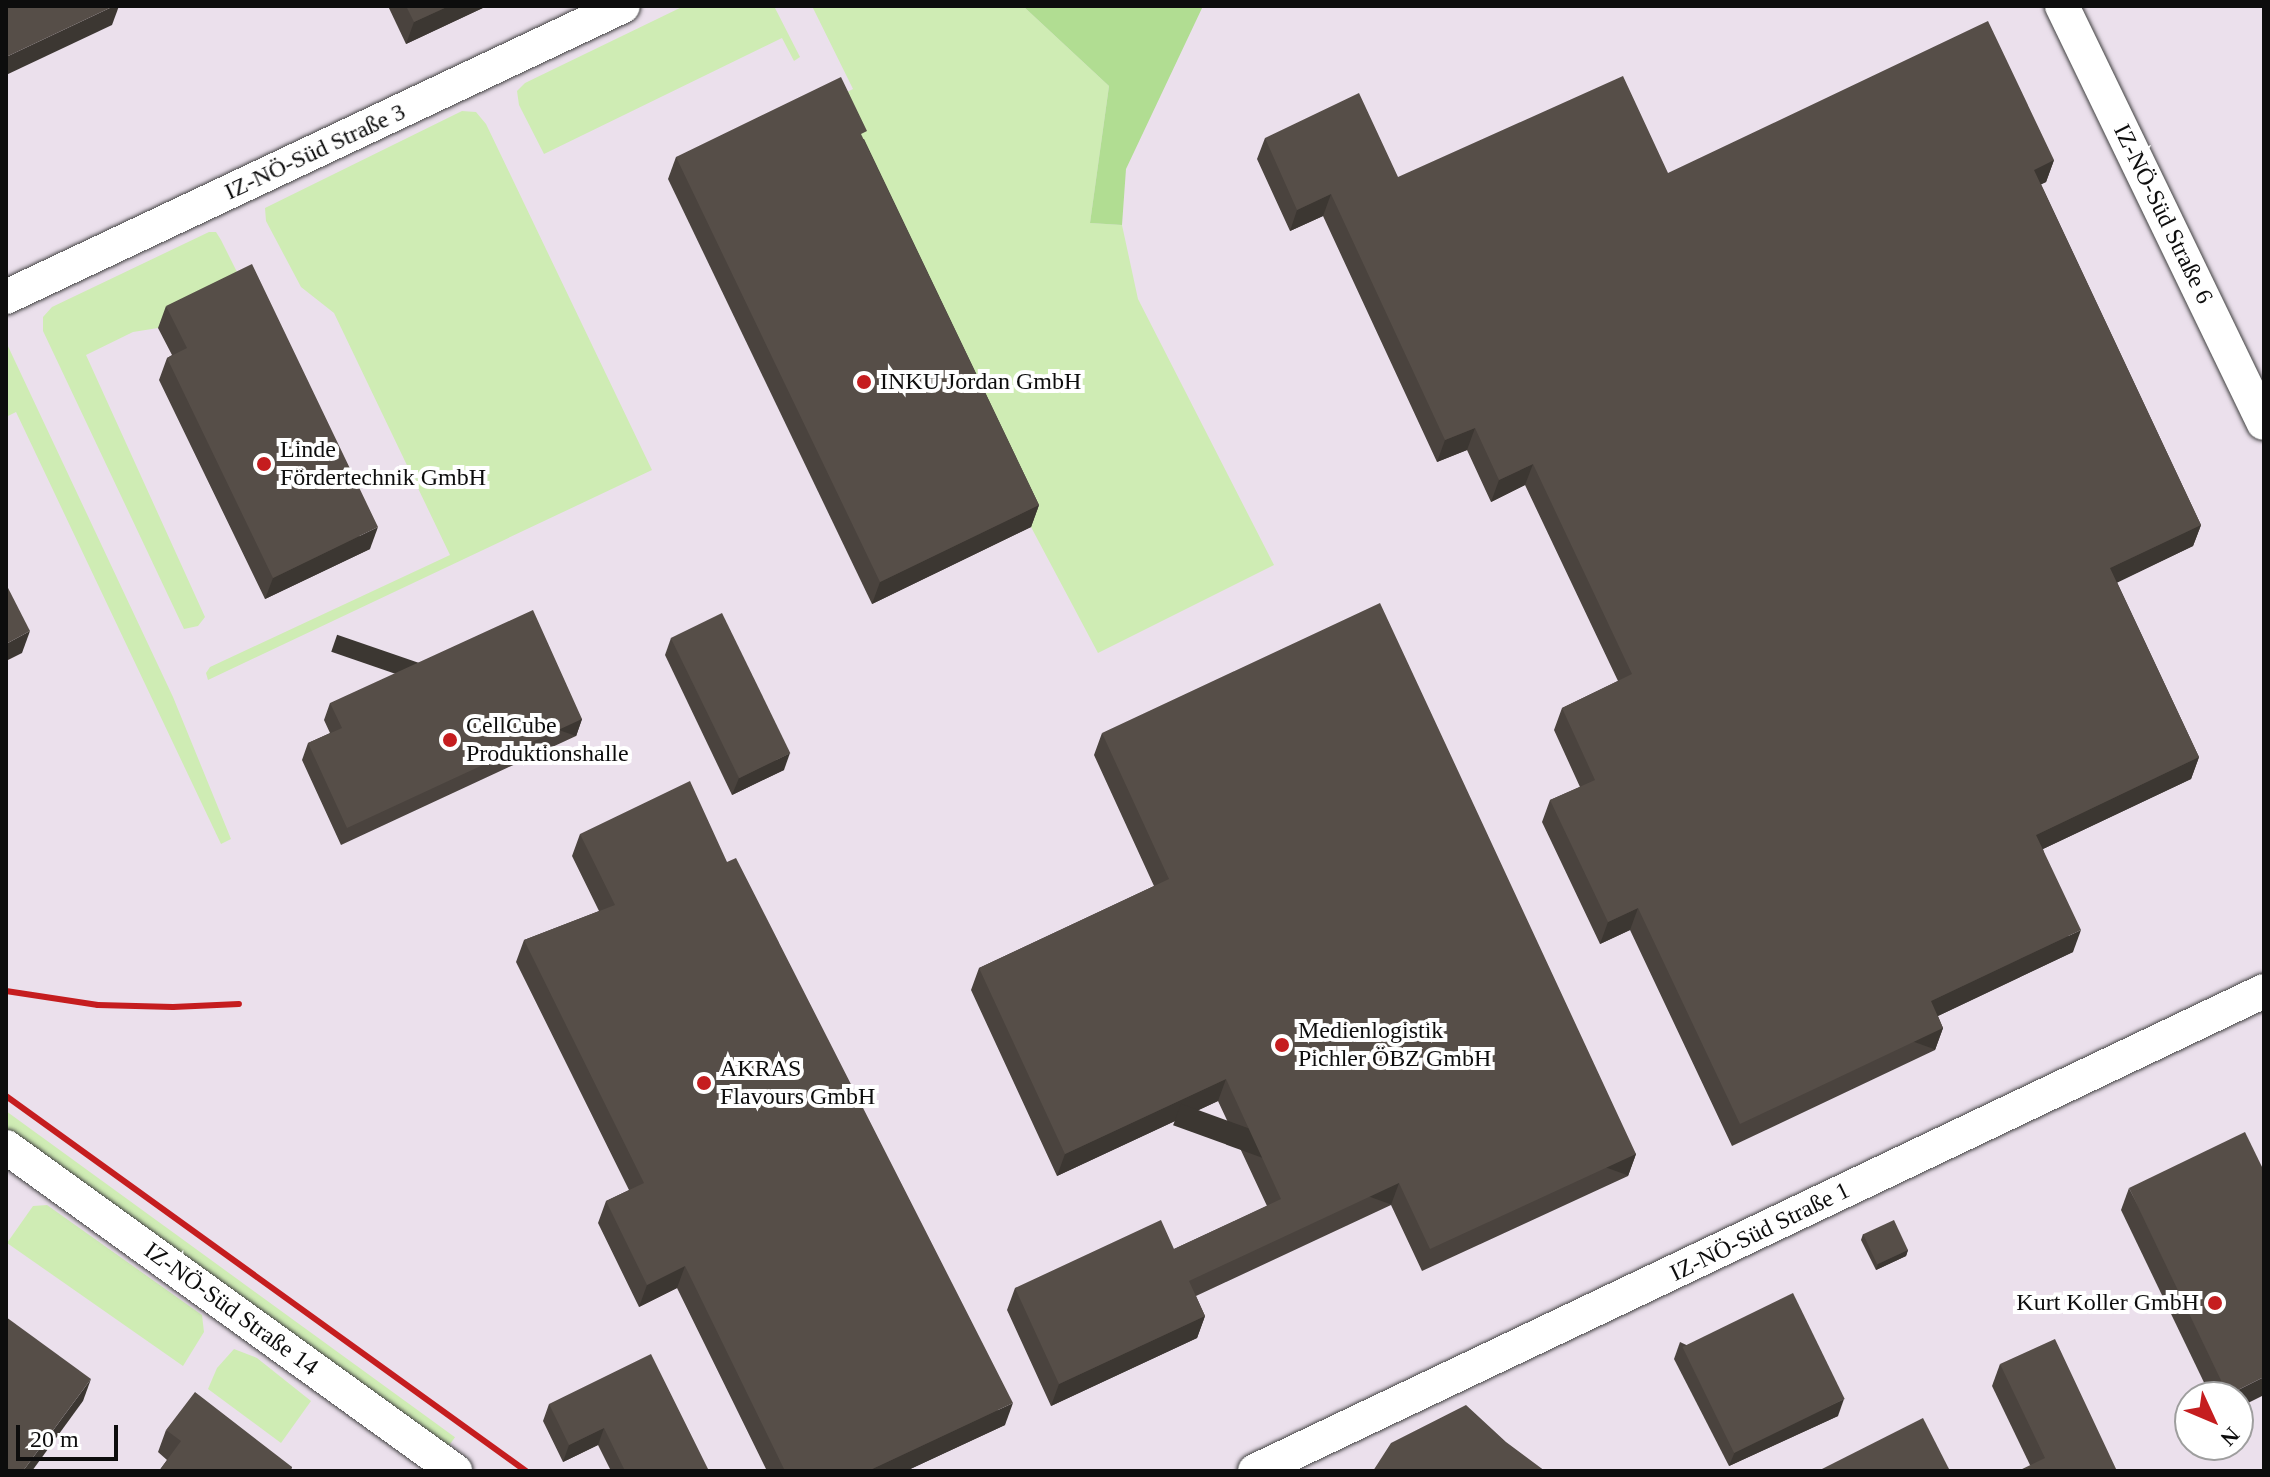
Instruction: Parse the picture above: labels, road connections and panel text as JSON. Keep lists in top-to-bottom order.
{
  "streets": {
    "street": [
      "IZ-NÖ-Süd Straße 3",
      "IZ-NÖ-Süd Straße 6",
      "IZ-NÖ-Süd Straße 1",
      "IZ-NÖ-Süd Straße 14"
    ]
  },
  "places": [
    "INKU Jordan GmbH",
    "Linde Fördertechnik GmbH",
    "CellCube Produktionshalle",
    "Medienlogistik Pichler ÖBZ GmbH",
    "AKRAS Flavours GmbH",
    "Kurt Koller GmbH"
  ],
  "scale_bar": "20 m",
  "north": "bottom right"
}
